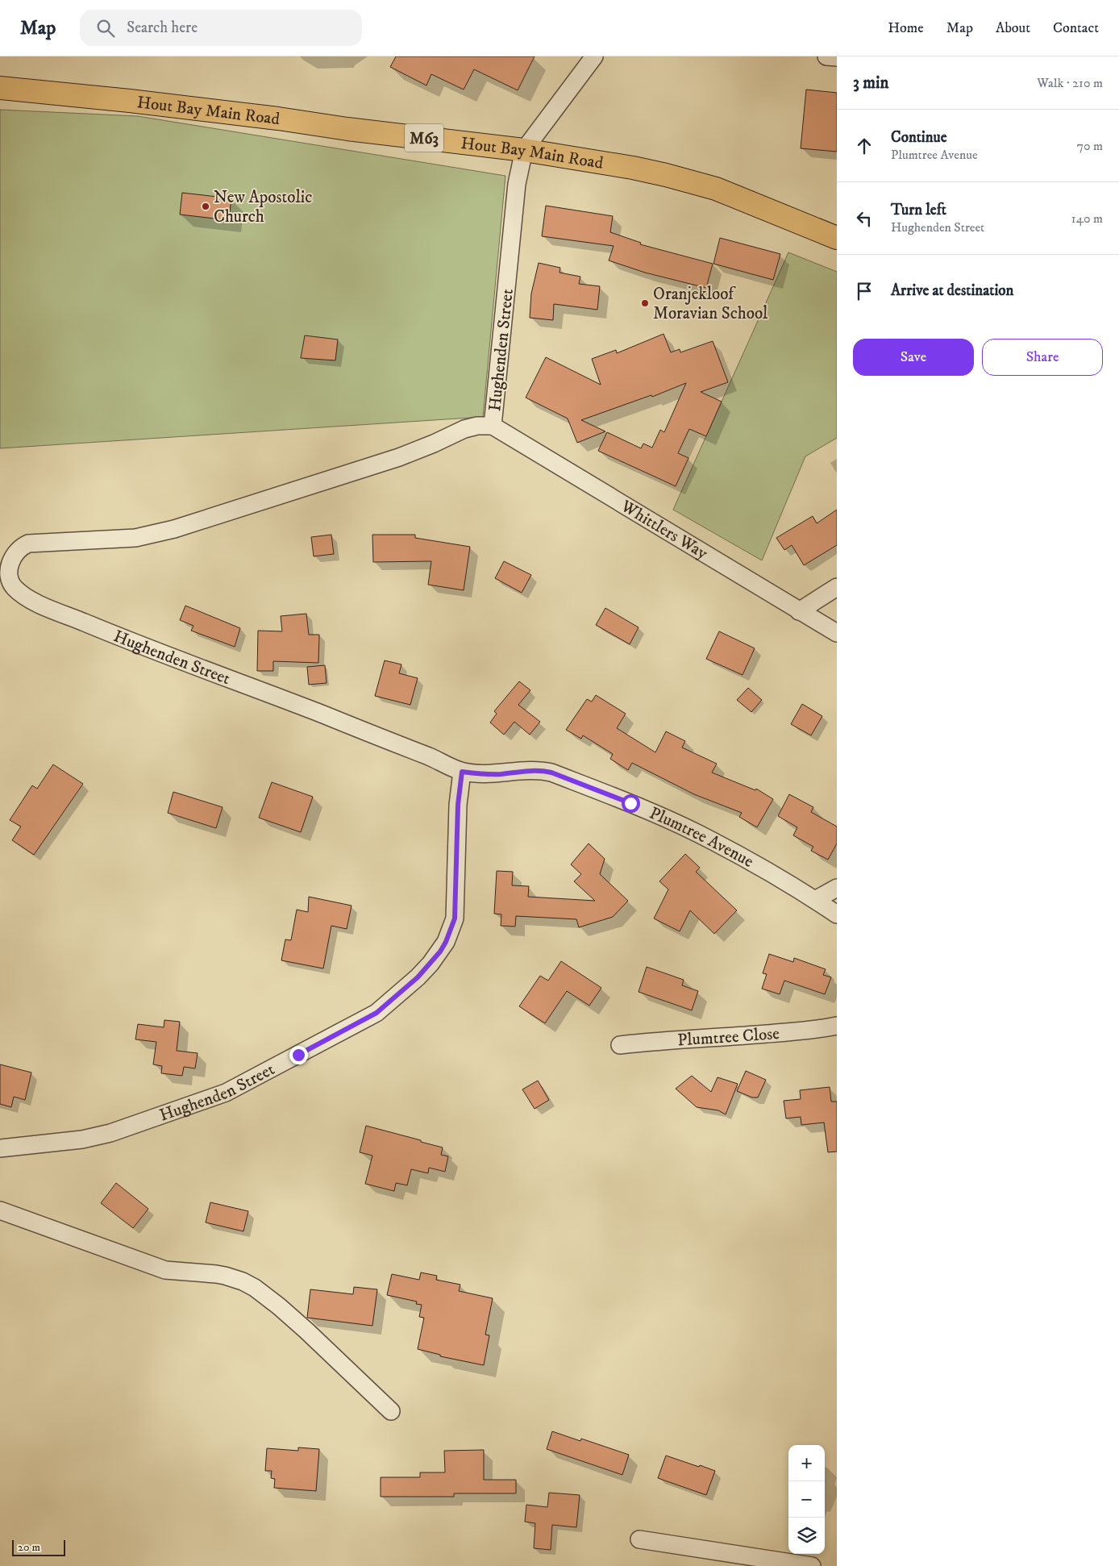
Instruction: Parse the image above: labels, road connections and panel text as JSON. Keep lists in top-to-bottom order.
{
  "streets": {
    "main road": ["Hout Bay Main Road", "M63"],
    "street": [
      "Hughenden Street",
      "Whittlers Way",
      "Plumtree Avenue",
      "Plumtree Close"
    ]
  },
  "crossings": [
    ["Hout Bay Main Road", "Hughenden Street"],
    ["Hughenden Street", "Whittlers Way"],
    ["Hughenden Street", "Plumtree Avenue"]
  ],
  "places": ["New Apostolic Church", "Oranjekloof Moravian School"],
  "scale_bar": "20 m",
  "page": {
    "header": "Map",
    "search": "Search here",
    "nav": [
      "Home",
      "Map",
      "About",
      "Contact"
    ],
    "heading": ["3 min", "Walk · 210 m"],
    "list": [
      ["Continue", "Plumtree Avenue", "70 m"],
      ["Turn left", "Hughenden Street", "140 m"],
      "Arrive at destination"
    ],
    "buttons": ["Save", "Share"],
    "map_buttons": ["+", "−"],
    "scale": "20 m"
  }
}
